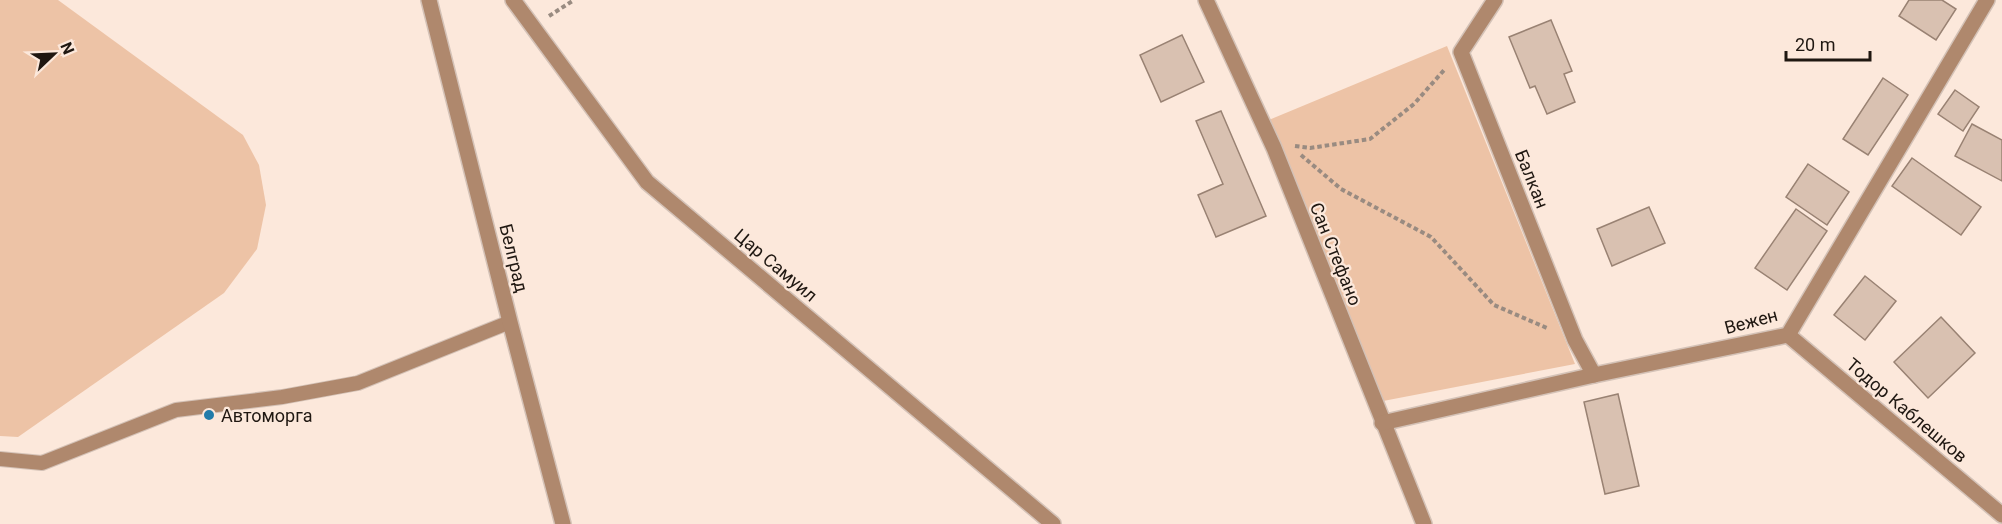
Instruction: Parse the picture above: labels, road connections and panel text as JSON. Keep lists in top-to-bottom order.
{
  "streets": {
    "street": [
      "Балкан",
      "Сан Стефано",
      "Белград",
      "Цар Самуил",
      "Вежен",
      "Тодор Каблешков"
    ]
  },
  "crossings": [
    ["Балкан", "Вежен"],
    ["Сан Стефано", "Вежен"],
    ["Вежен", "Тодор Каблешков"]
  ],
  "places": ["Автоморга"],
  "scale_bar": "20 m",
  "north": "top right"
}
